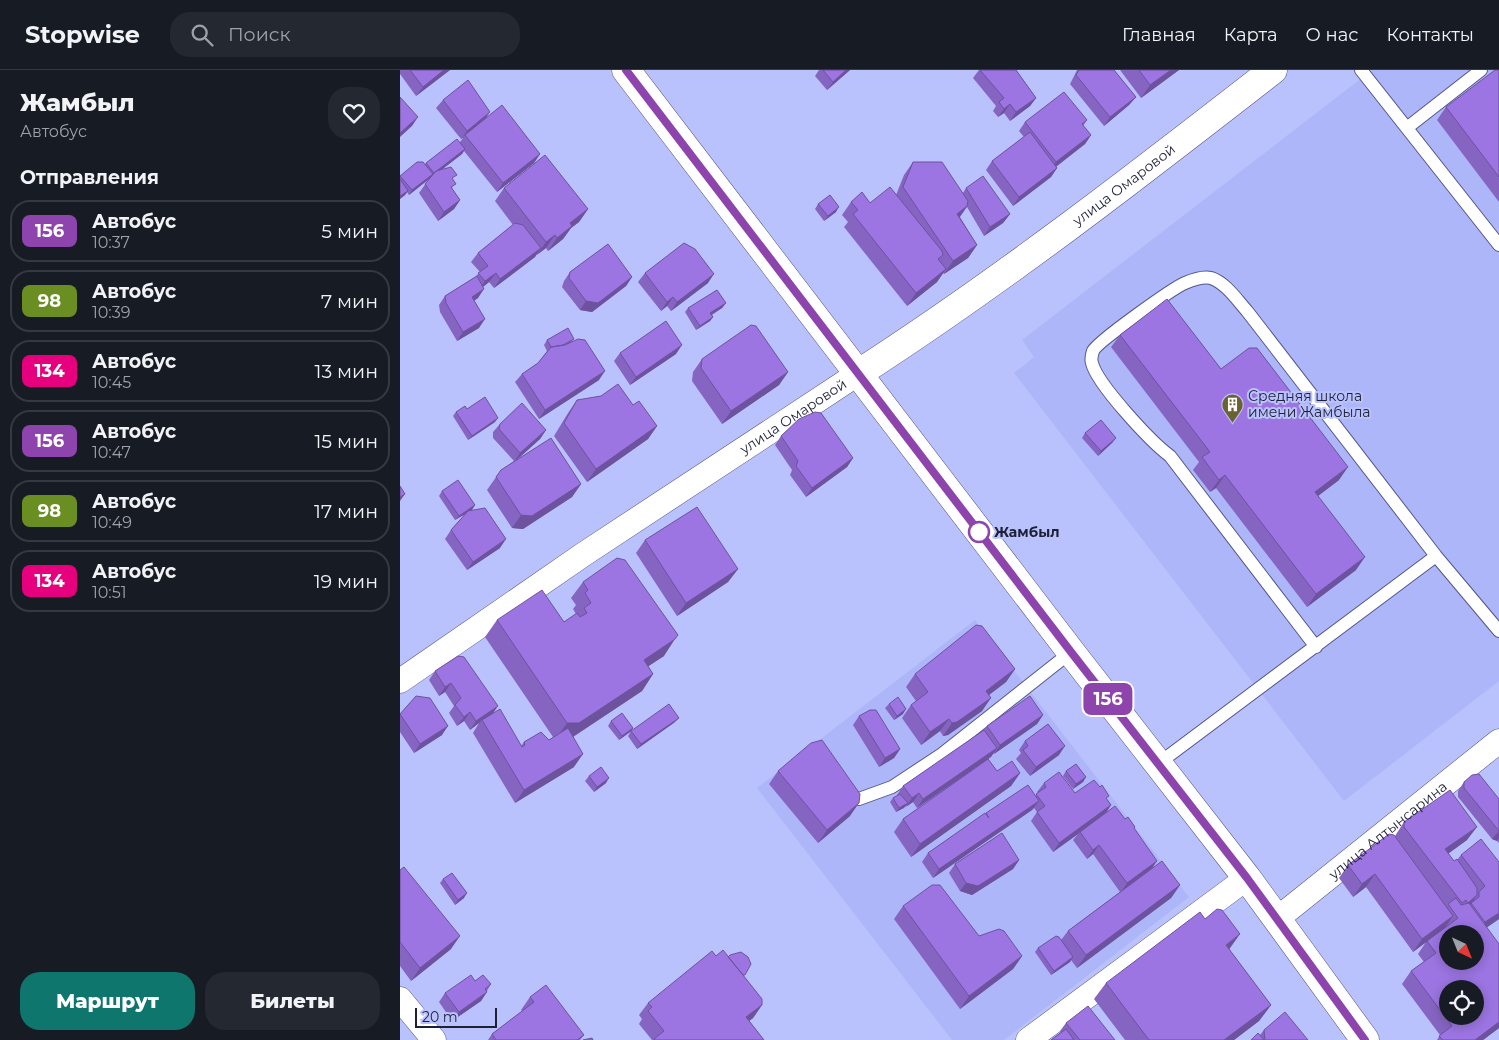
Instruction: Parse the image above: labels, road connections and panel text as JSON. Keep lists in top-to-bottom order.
{
  "streets": {
    "main road": ["улица Омаровой"],
    "street": ["улица Алтынсарина"]
  },
  "places": {
    "building": ["Средняя школа имени Жамбыла"],
    "other": ["Жамбыл"]
  },
  "lines": ["bus line 156"],
  "scale_bar": "20 m",
  "north": "bottom right",
  "page": {
    "header": "Stopwise",
    "search": "Поиск",
    "nav": [
      "Главная",
      "Карта",
      "О нас",
      "Контакты"
    ],
    "heading": [
      ["Жамбыл", "Автобус"],
      "Отправления"
    ],
    "on_map": "156",
    "list": [
      {
        "mark": "156",
        "name": "Автобус",
        "note": "10:37",
        "value": "5 мин"
      },
      {
        "mark": "98",
        "name": "Автобус",
        "note": "10:39",
        "value": "7 мин"
      },
      {
        "mark": "134",
        "name": "Автобус",
        "note": "10:45",
        "value": "13 мин"
      },
      {
        "mark": "156",
        "name": "Автобус",
        "note": "10:47",
        "value": "15 мин"
      },
      {
        "mark": "98",
        "name": "Автобус",
        "note": "10:49",
        "value": "17 мин"
      },
      {
        "mark": "134",
        "name": "Автобус",
        "note": "10:51",
        "value": "19 мин"
      }
    ],
    "buttons": ["Маршрут", "Билеты"],
    "scale": "20 m"
  }
}
